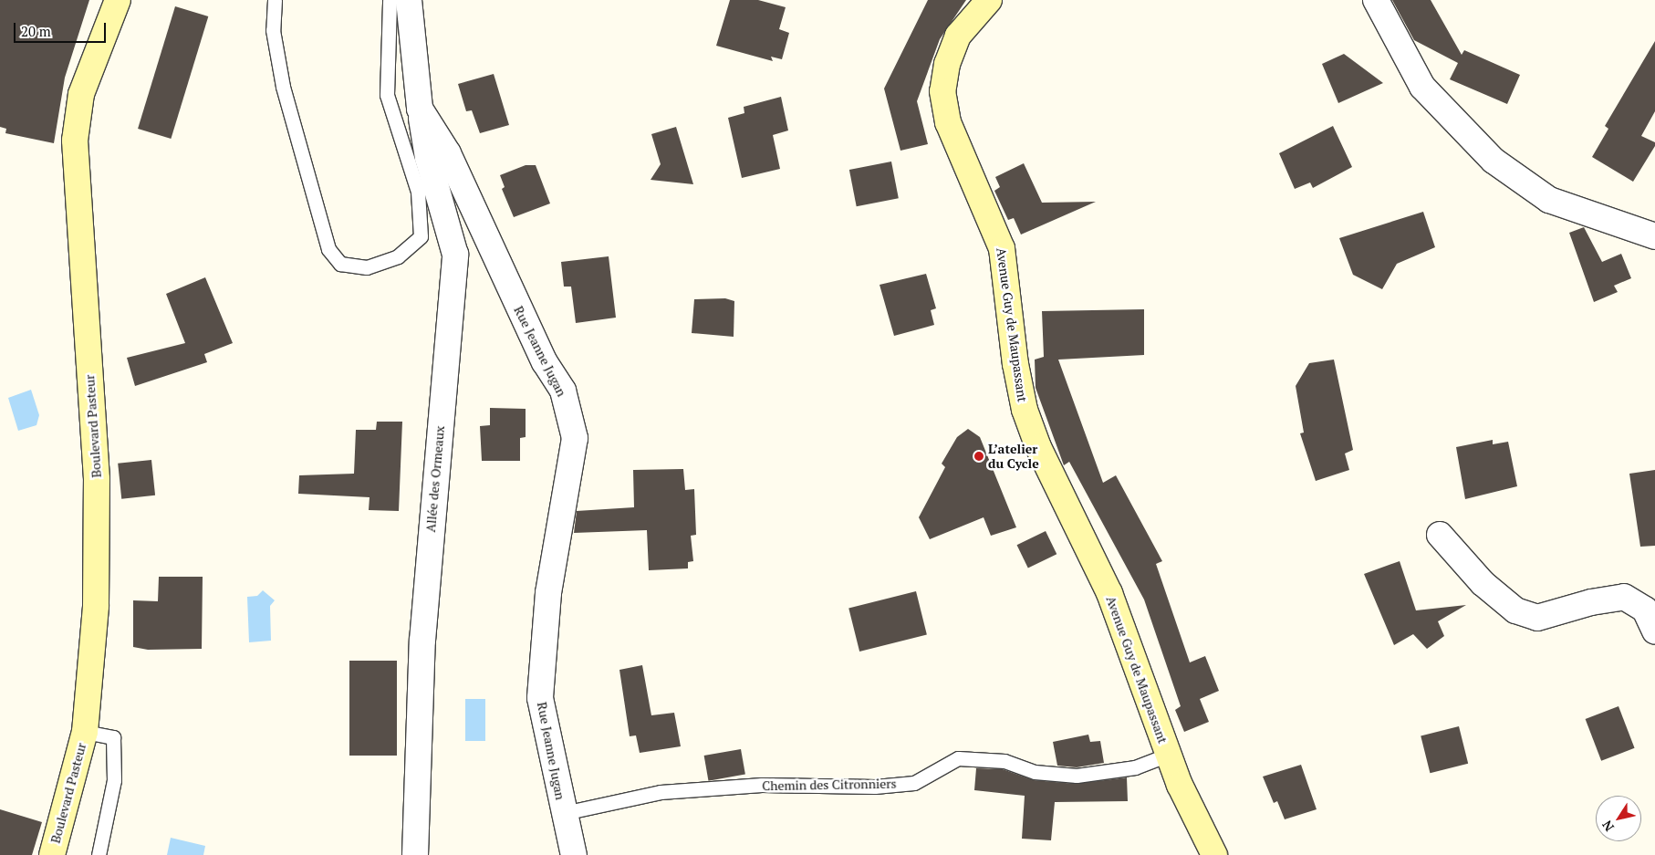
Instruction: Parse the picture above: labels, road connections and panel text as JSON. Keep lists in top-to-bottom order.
{
  "streets": {
    "main road": ["Avenue Guy de Maupassant", "Boulevard Pasteur"],
    "street": ["Rue Jeanne Jugan", "Allée des Ormeaux"],
    "lane": ["Chemin des Citronniers"]
  },
  "crossings": [
    ["Avenue Guy de Maupassant", "Chemin des Citronniers"],
    ["Rue Jeanne Jugan", "Allée des Ormeaux"],
    ["Rue Jeanne Jugan", "Chemin des Citronniers"]
  ],
  "places": ["L’atelier du Cycle"],
  "scale_bar": "20 m",
  "north": "bottom left"
}
